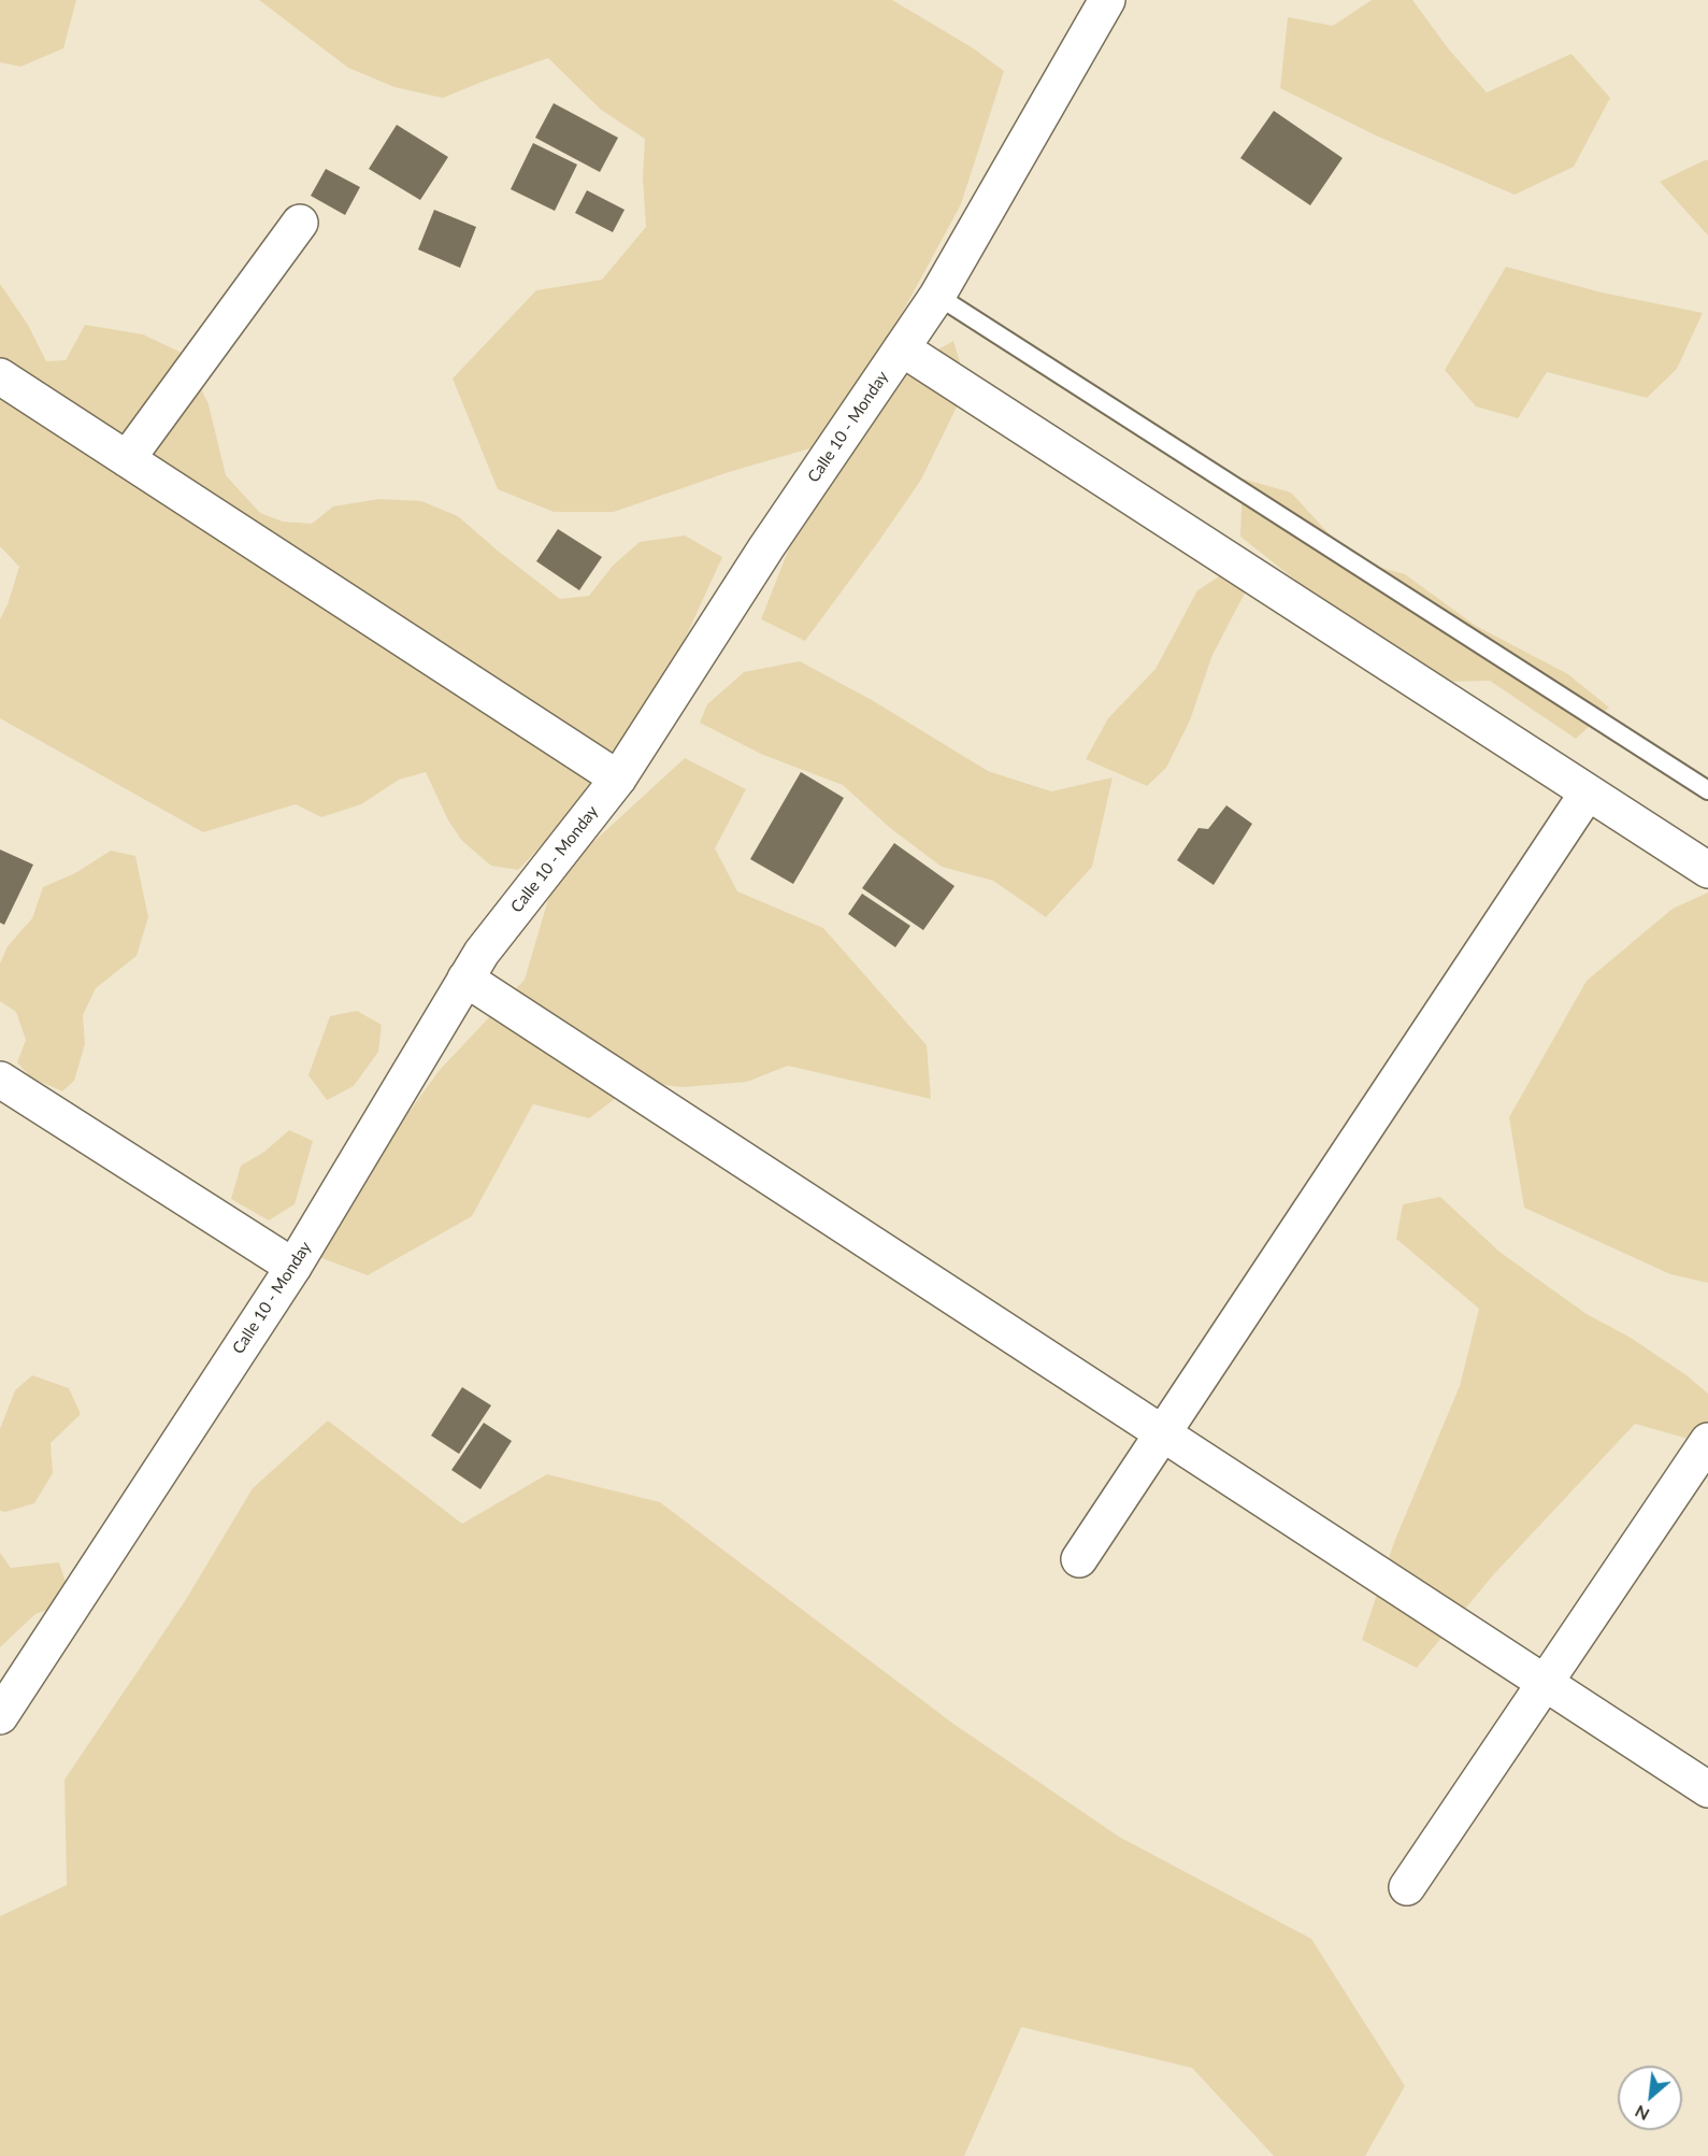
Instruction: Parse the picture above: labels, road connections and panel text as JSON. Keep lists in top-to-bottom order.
{
  "streets": {
    "street": ["Calle 10 - Monday"]
  },
  "north": "bottom left"
}
